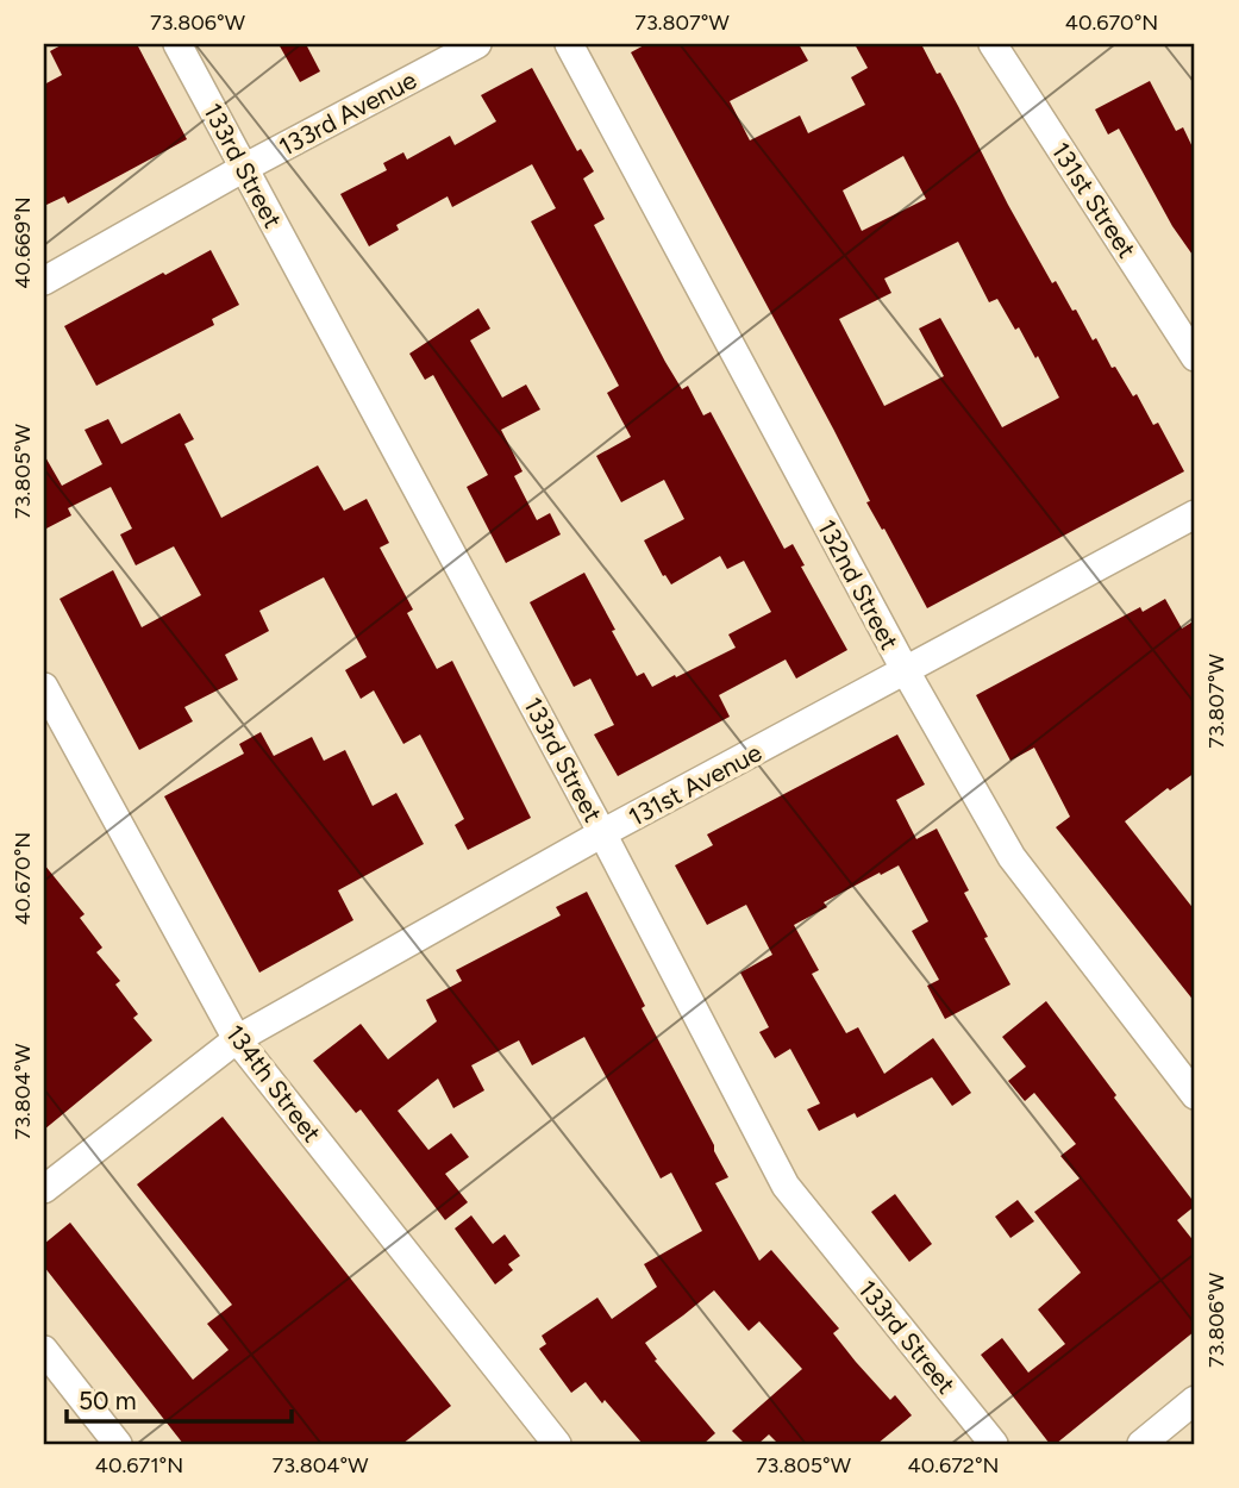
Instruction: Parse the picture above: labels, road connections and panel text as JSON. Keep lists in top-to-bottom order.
{
  "streets": {
    "street": [
      "133rd Avenue",
      "133rd Street",
      "131st Street",
      "132nd Street",
      "131st Avenue",
      "134th Street"
    ]
  },
  "crossings": [
    ["133rd Avenue", "133rd Street"],
    ["133rd Street", "131st Avenue"],
    ["132nd Street", "131st Avenue"],
    ["131st Avenue", "134th Street"]
  ],
  "scale_bar": "50 m",
  "coordinates": [
    "73.806°W",
    "73.807°W",
    "40.670°N",
    "40.669°N",
    "73.805°W",
    "73.804°W",
    "40.671°N",
    "40.672°N"
  ]
}
